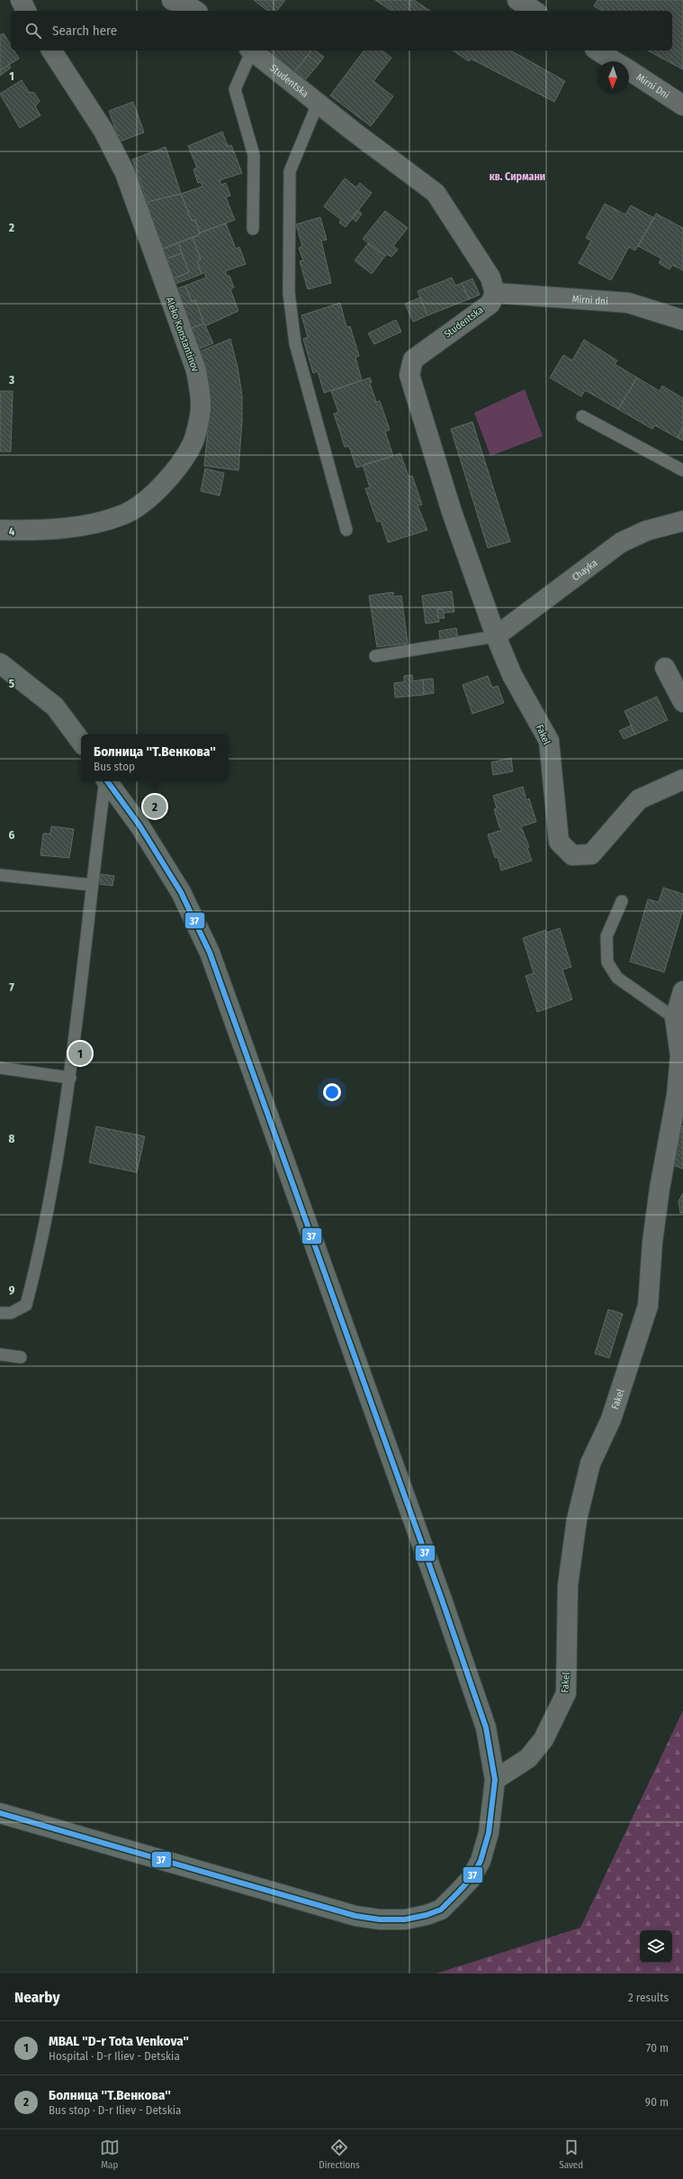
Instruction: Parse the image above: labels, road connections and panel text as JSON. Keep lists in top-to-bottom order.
{
  "streets": {
    "street": [
      "Studentska",
      "Mirni Dni",
      "Mirni dni",
      "Aleko Konstantinov",
      "Chayka",
      "Fakel"
    ]
  },
  "crossings": [
    ["Studentska", "Mirni dni"],
    ["Studentska", "Chayka"],
    ["Studentska", "Fakel"],
    ["Chayka", "Fakel"]
  ],
  "districts": ["кв. Сирмани"],
  "lines": ["transit line 37"],
  "north": "bottom",
  "page": {
    "search": "Search here",
    "popup": ["Болница ''Т.Венкова''", "Bus stop"],
    "pins": ["2", "1"],
    "heading": ["Nearby", "2 results"],
    "list": [
      {
        "mark": "1",
        "name": "MBAL \"D-r Tota Venkova\"",
        "note": "Hospital · D-r Iliev - Detskia",
        "value": "70 m"
      },
      {
        "mark": "2",
        "name": "Болница ''Т.Венкова''",
        "note": "Bus stop · D-r Iliev - Detskia",
        "value": "90 m"
      }
    ],
    "nav": ["Map", "Directions", "Saved"]
  },
  "grid": {
    "rows": [
      "1",
      "2",
      "3",
      "4",
      "5",
      "6",
      "7",
      "8",
      "9"
    ]
  }
}
